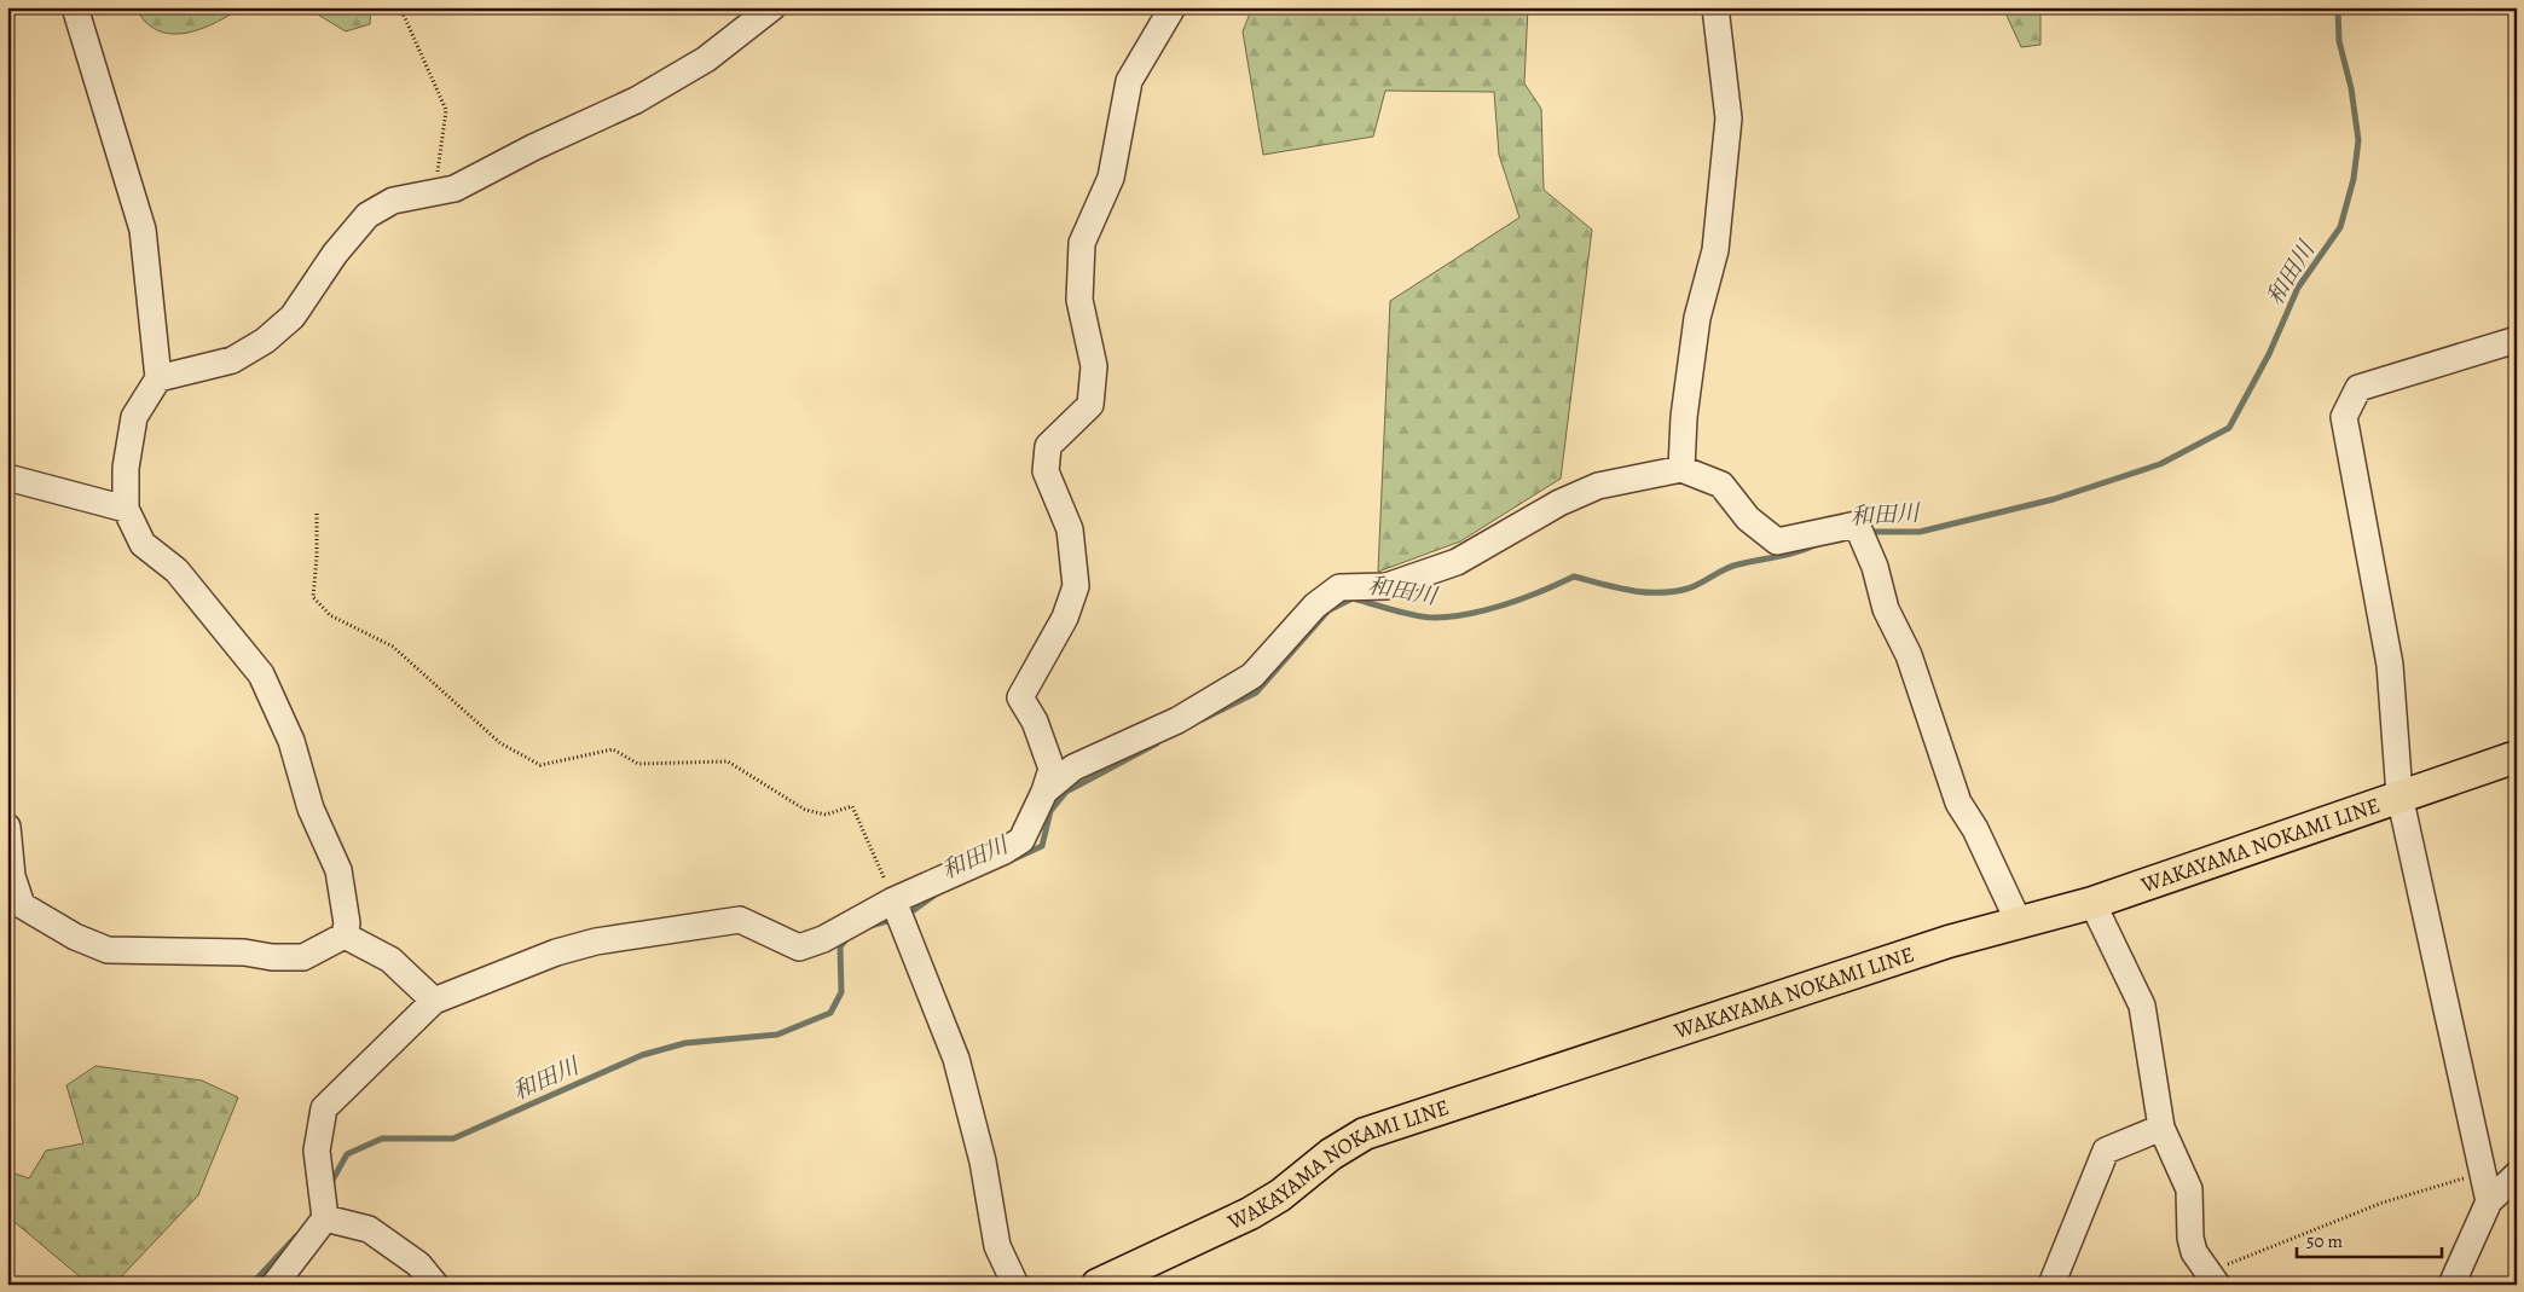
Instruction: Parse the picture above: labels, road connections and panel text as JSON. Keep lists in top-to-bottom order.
{
  "streets": {
    "main road": ["WAKAYAMA NOKAMI LINE"]
  },
  "water": ["和田川"],
  "scale_bar": "50 m"
}
